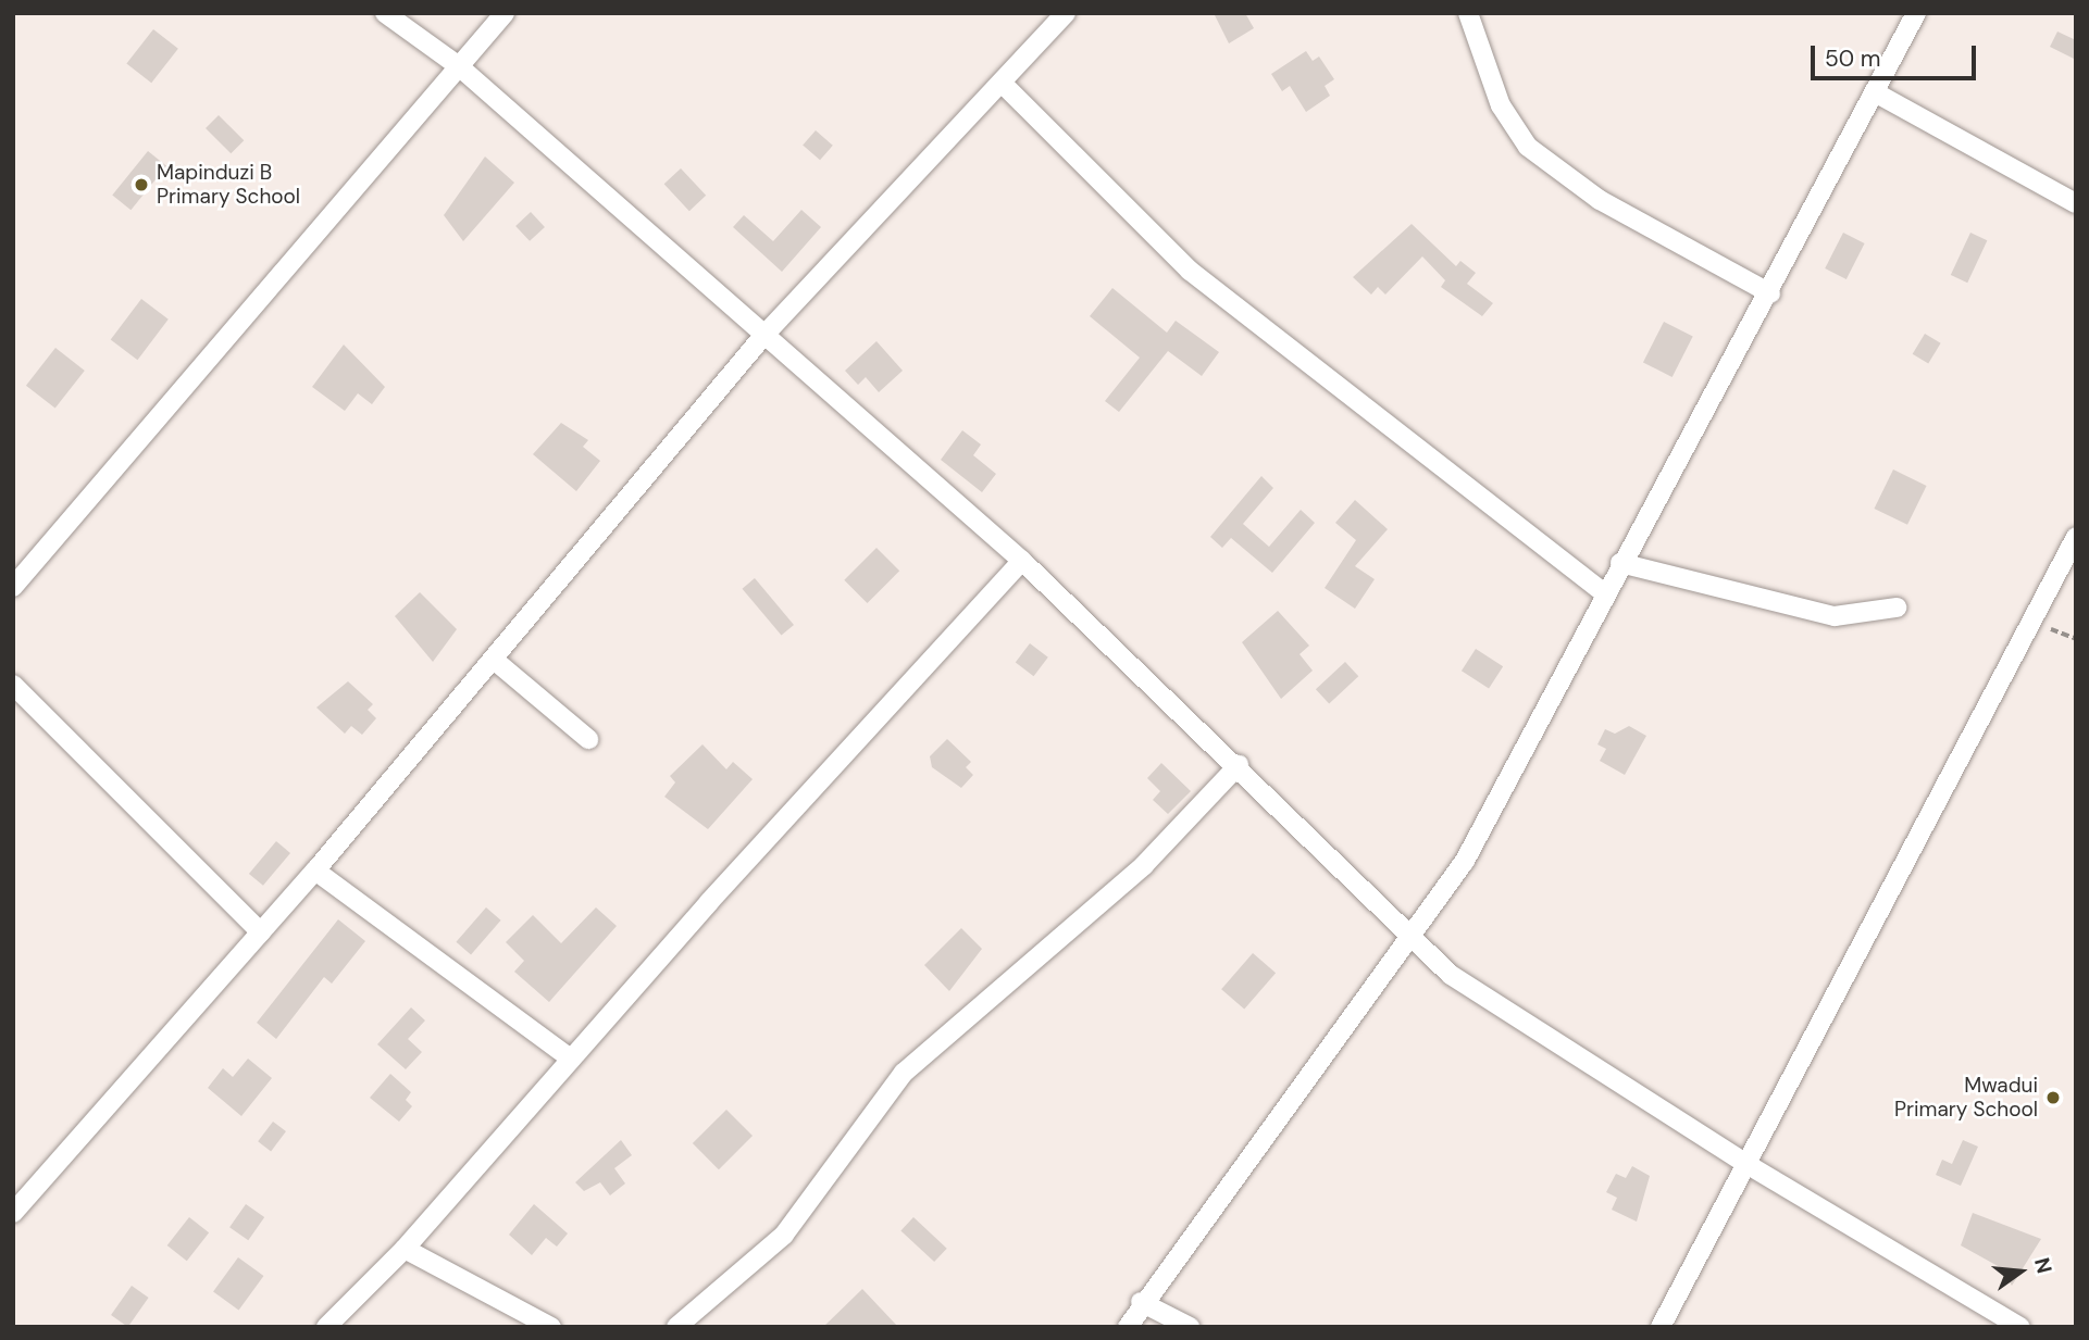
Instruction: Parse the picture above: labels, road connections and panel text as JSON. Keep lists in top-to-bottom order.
{
  "places": ["Mapinduzi B Primary School", "Mwadui Primary School"],
  "scale_bar": "50 m",
  "north": "right"
}
